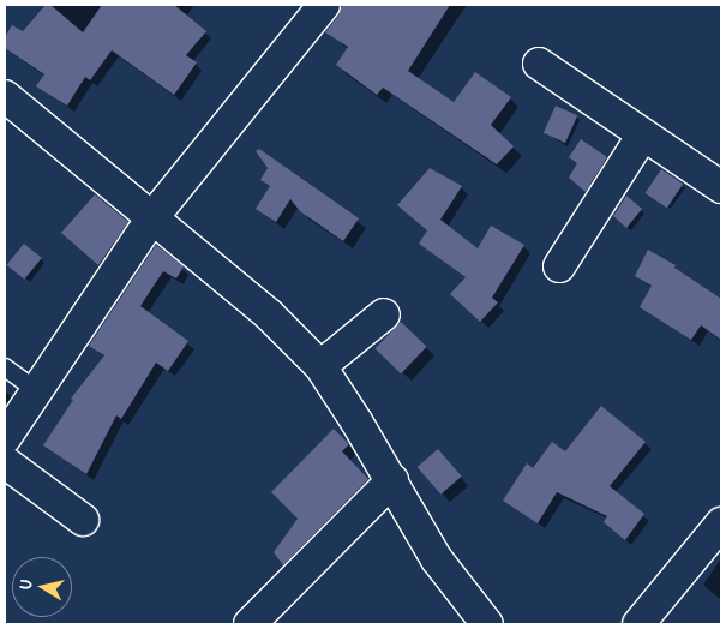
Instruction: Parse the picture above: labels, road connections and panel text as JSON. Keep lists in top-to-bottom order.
{
  "north": "left"
}
